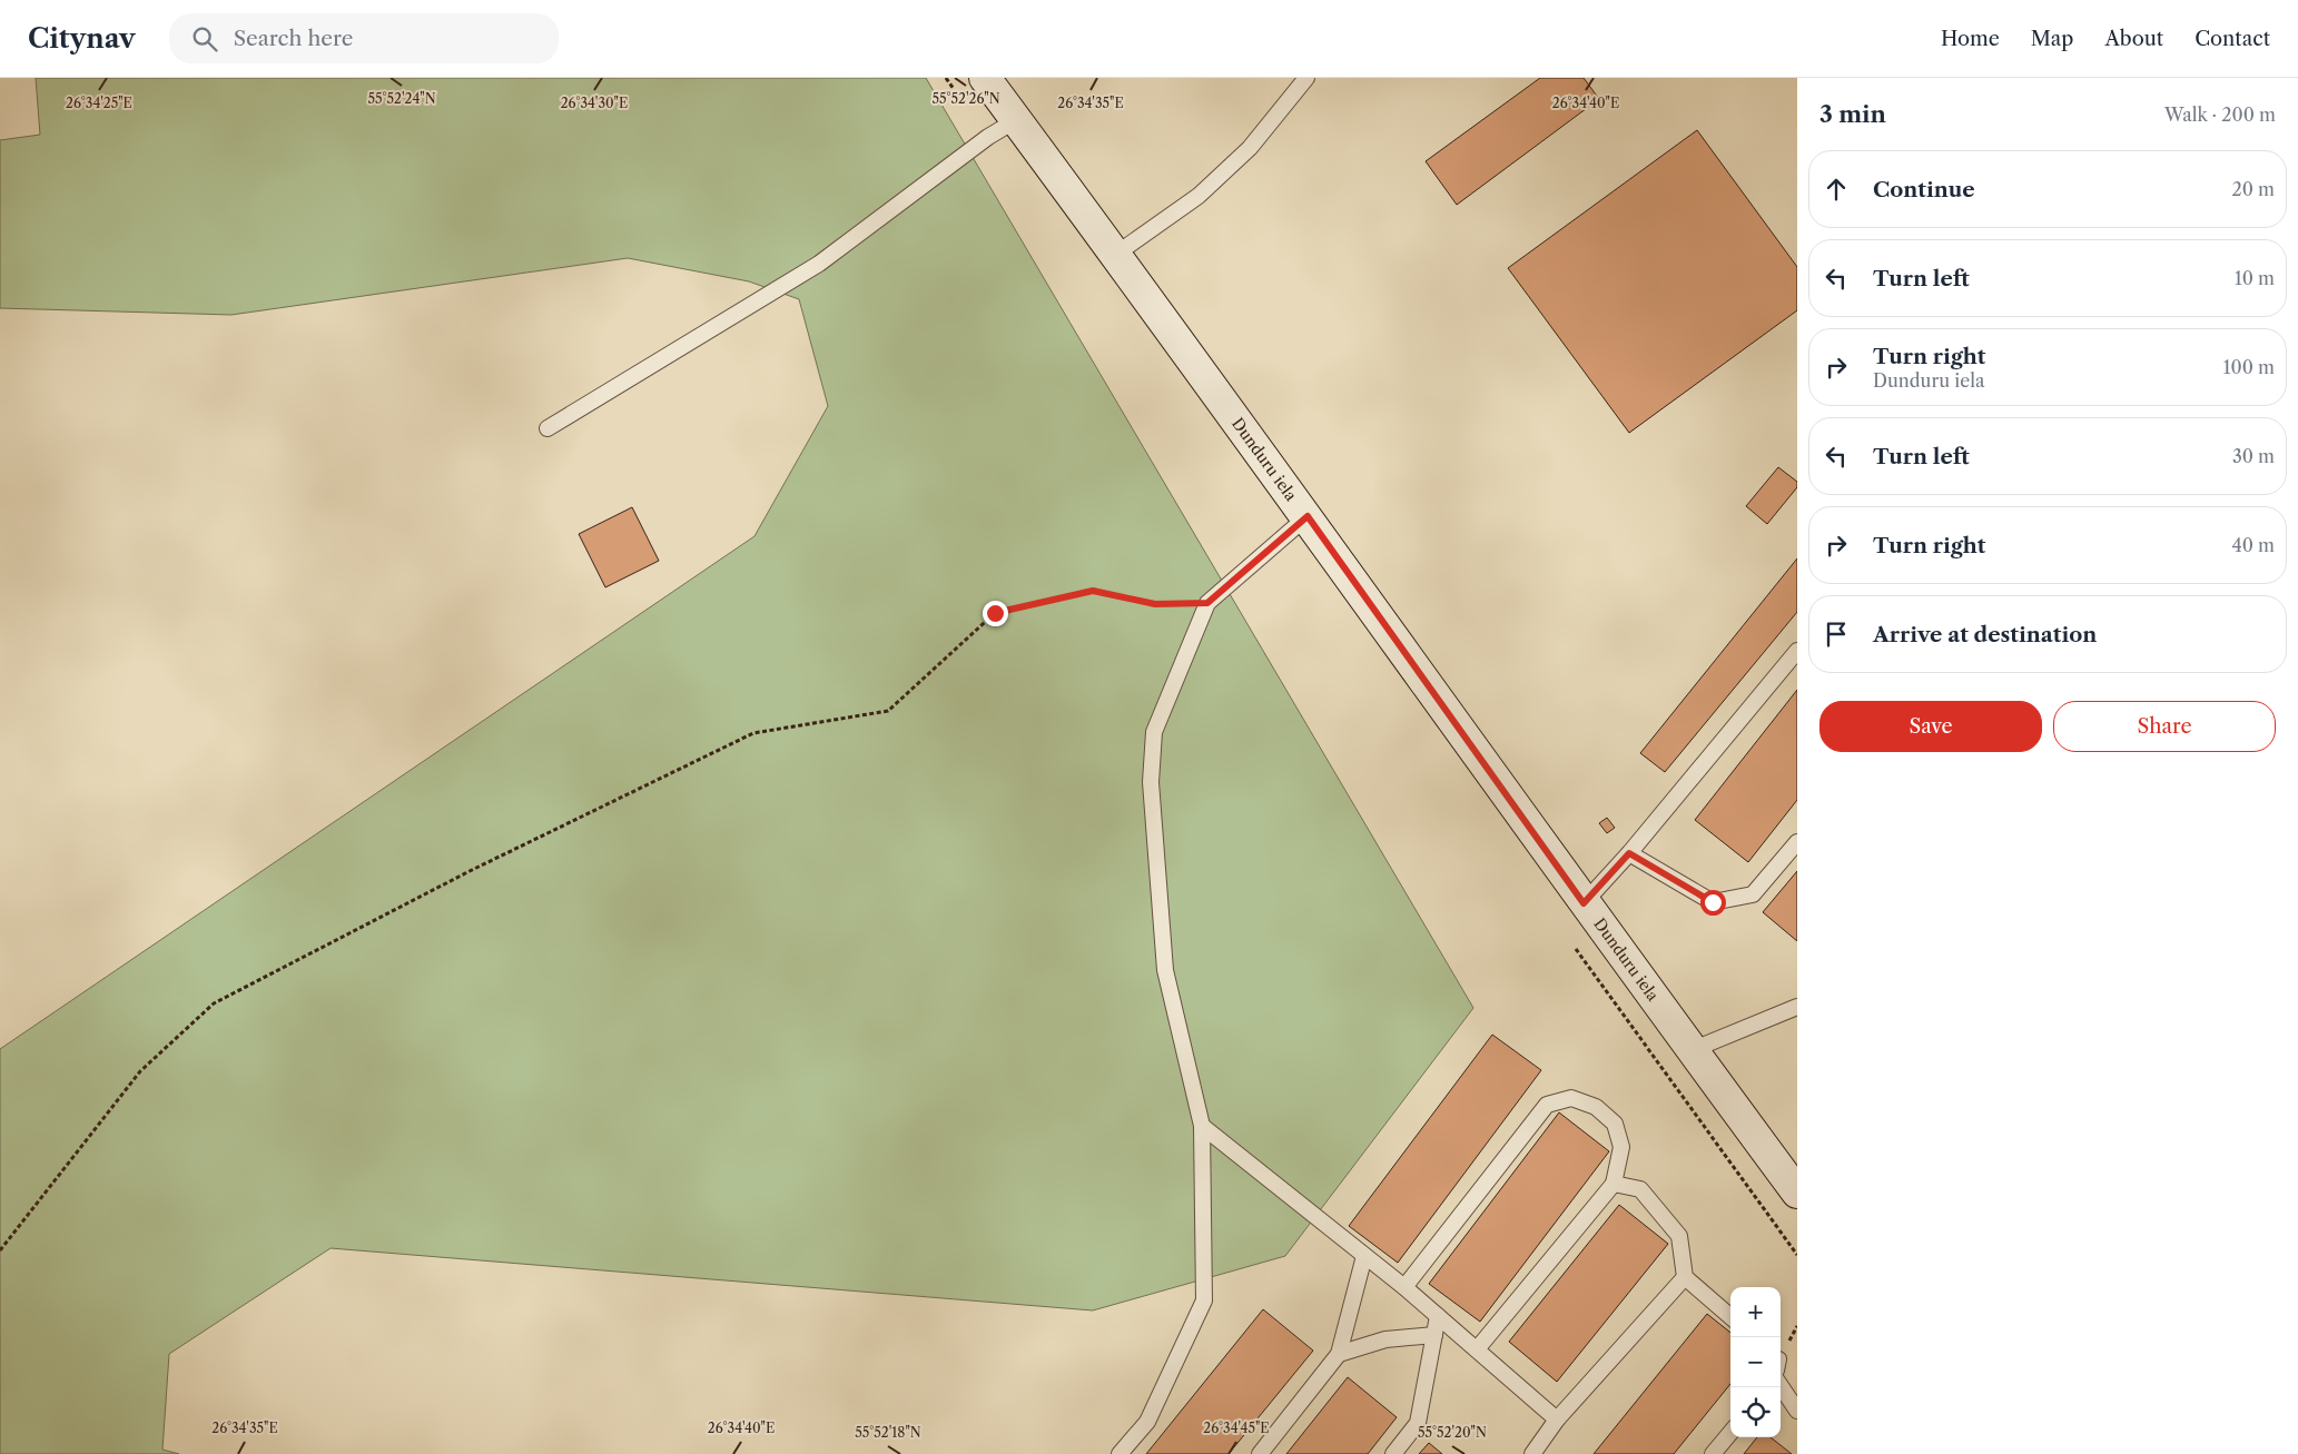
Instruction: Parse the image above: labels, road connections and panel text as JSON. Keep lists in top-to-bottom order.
{
  "streets": {
    "street": ["Dunduru iela"]
  },
  "page": {
    "header": "Citynav",
    "search": "Search here",
    "nav": [
      "Home",
      "Map",
      "About",
      "Contact"
    ],
    "heading": ["3 min", "Walk · 200 m"],
    "list": [
      ["Continue", "20 m"],
      ["Turn left", "10 m"],
      ["Turn right", "Dunduru iela", "100 m"],
      ["Turn left", "30 m"],
      ["Turn right", "40 m"],
      "Arrive at destination"
    ],
    "buttons": ["Save", "Share"],
    "map_buttons": ["+", "−"]
  },
  "coordinates": [
    "55°52'24\"N",
    "55°52'26\"N",
    "26°34'25\"E",
    "26°34'30\"E",
    "26°34'35\"E",
    "26°34'40\"E",
    "26°34'45\"E",
    "55°52'18\"N",
    "55°52'20\"N"
  ]
}
